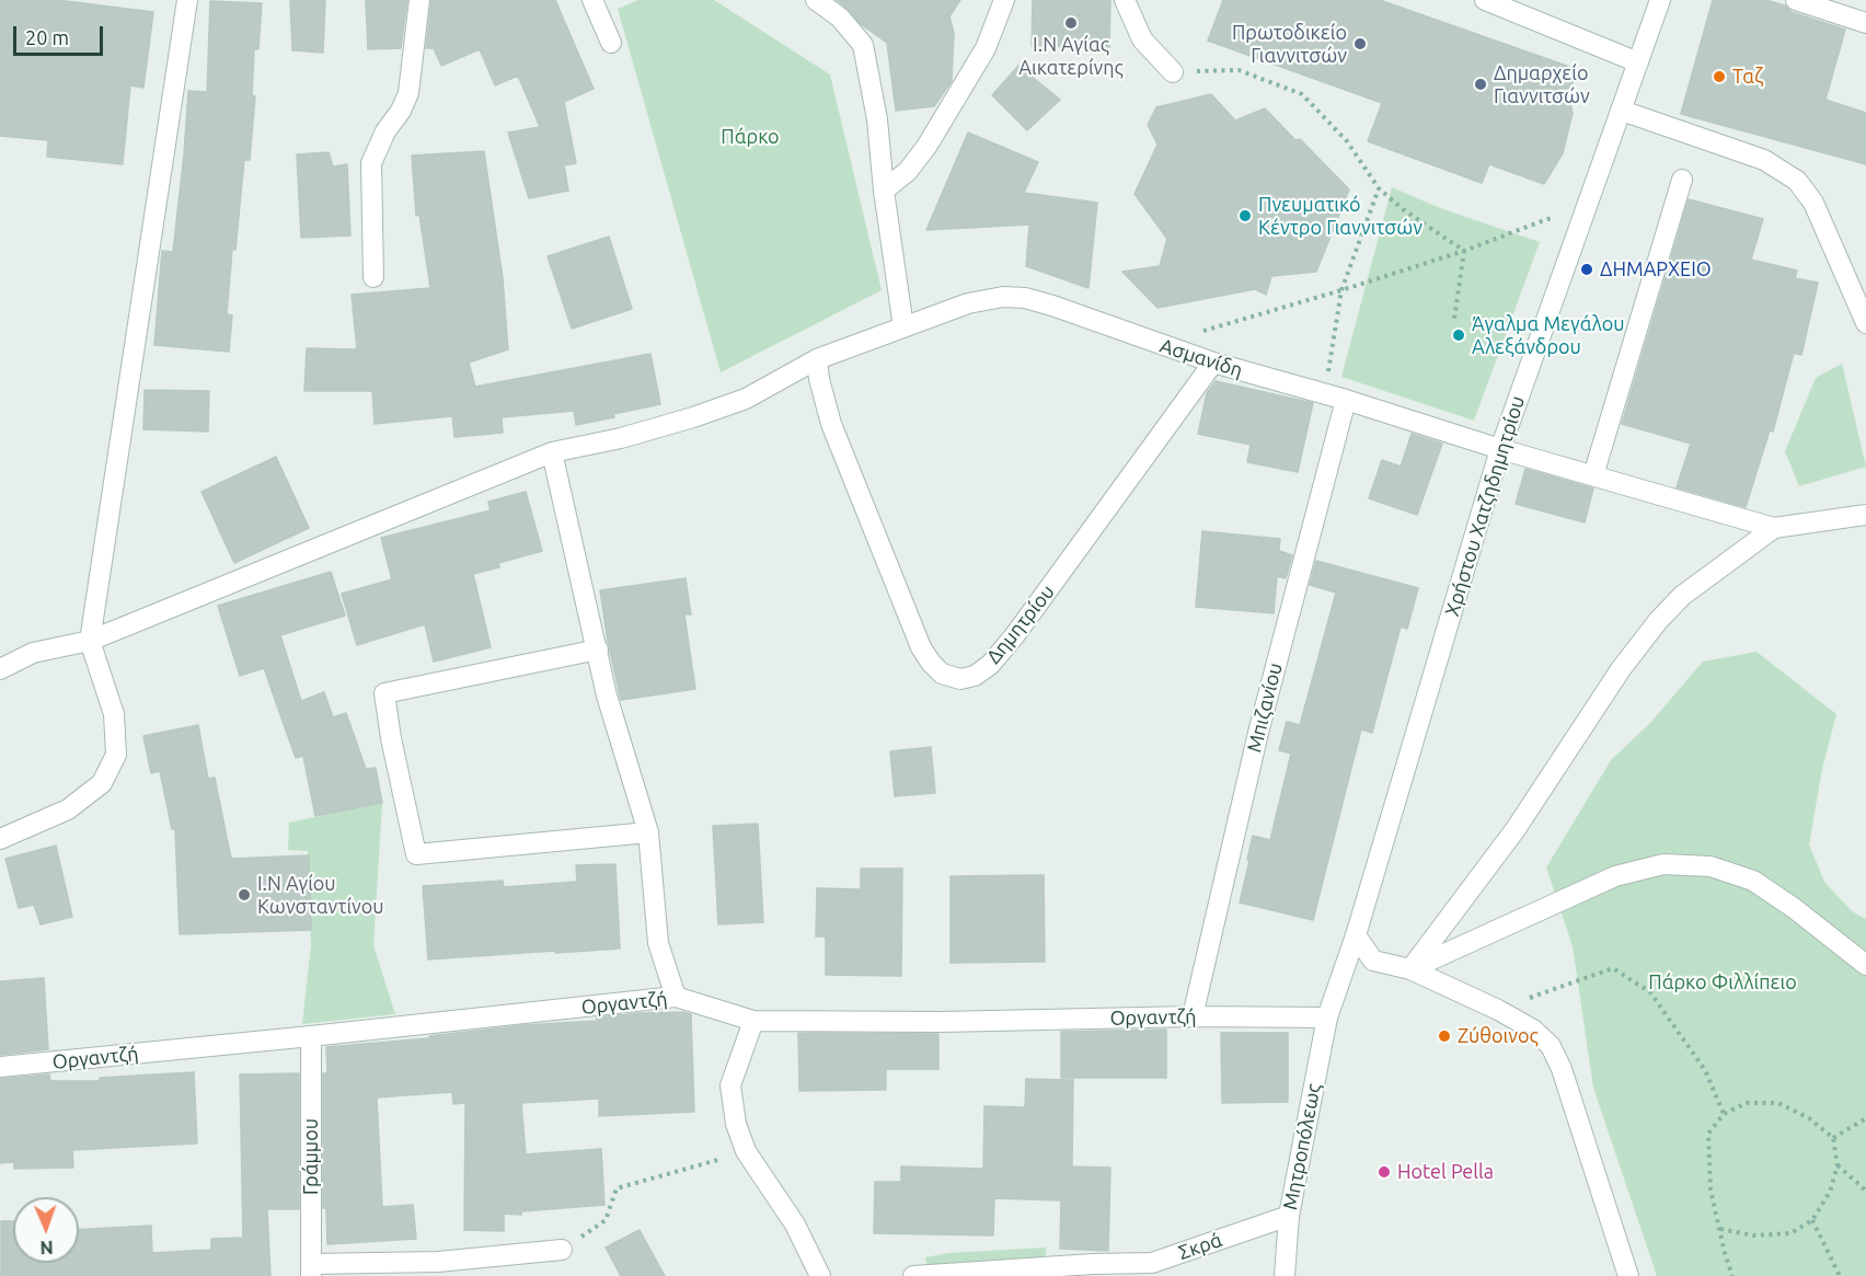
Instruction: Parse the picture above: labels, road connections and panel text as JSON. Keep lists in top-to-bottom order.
{
  "streets": {
    "street": [
      "Ασμανίδη",
      "Χρήστου Χατζηδημητρίου",
      "Δημητρίου",
      "Μπιζανίου",
      "Οργαντζή",
      "Μητροπόλεως",
      "Γράμμου",
      "Σκρά"
    ]
  },
  "crossings": [
    ["Ασμανίδη", "Χρήστου Χατζηδημητρίου"],
    ["Ασμανίδη", "Δημητρίου"],
    ["Ασμανίδη", "Μπιζανίου"],
    ["Χρήστου Χατζηδημητρίου", "Οργαντζή"],
    ["Χρήστου Χατζηδημητρίου", "Μητροπόλεως"],
    ["Μπιζανίου", "Οργαντζή"],
    ["Οργαντζή", "Μητροπόλεως"],
    ["Οργαντζή", "Γράμμου"],
    ["Μητροπόλεως", "Σκρά"]
  ],
  "parks": ["Πάρκο", "Πάρκο Φιλλίπειο"],
  "places": [
    "Ι.Ν Αγίας Αικατερίνης",
    "Πρωτοδικείο Γιαννιτσών",
    "Ταζ",
    "Δημαρχείο Γιαννιτσών",
    "Πνευματικό Κέντρο Γιαννιτσών",
    "ΔΗΜΑΡΧΕΙΟ",
    "Άγαλμα Μεγάλου Αλεξάνδρου",
    "Ι.Ν Αγίου Κωνσταντίνου",
    "Ζύθοινος",
    "Hotel Pella"
  ],
  "scale_bar": "20 m",
  "north": "bottom"
}
